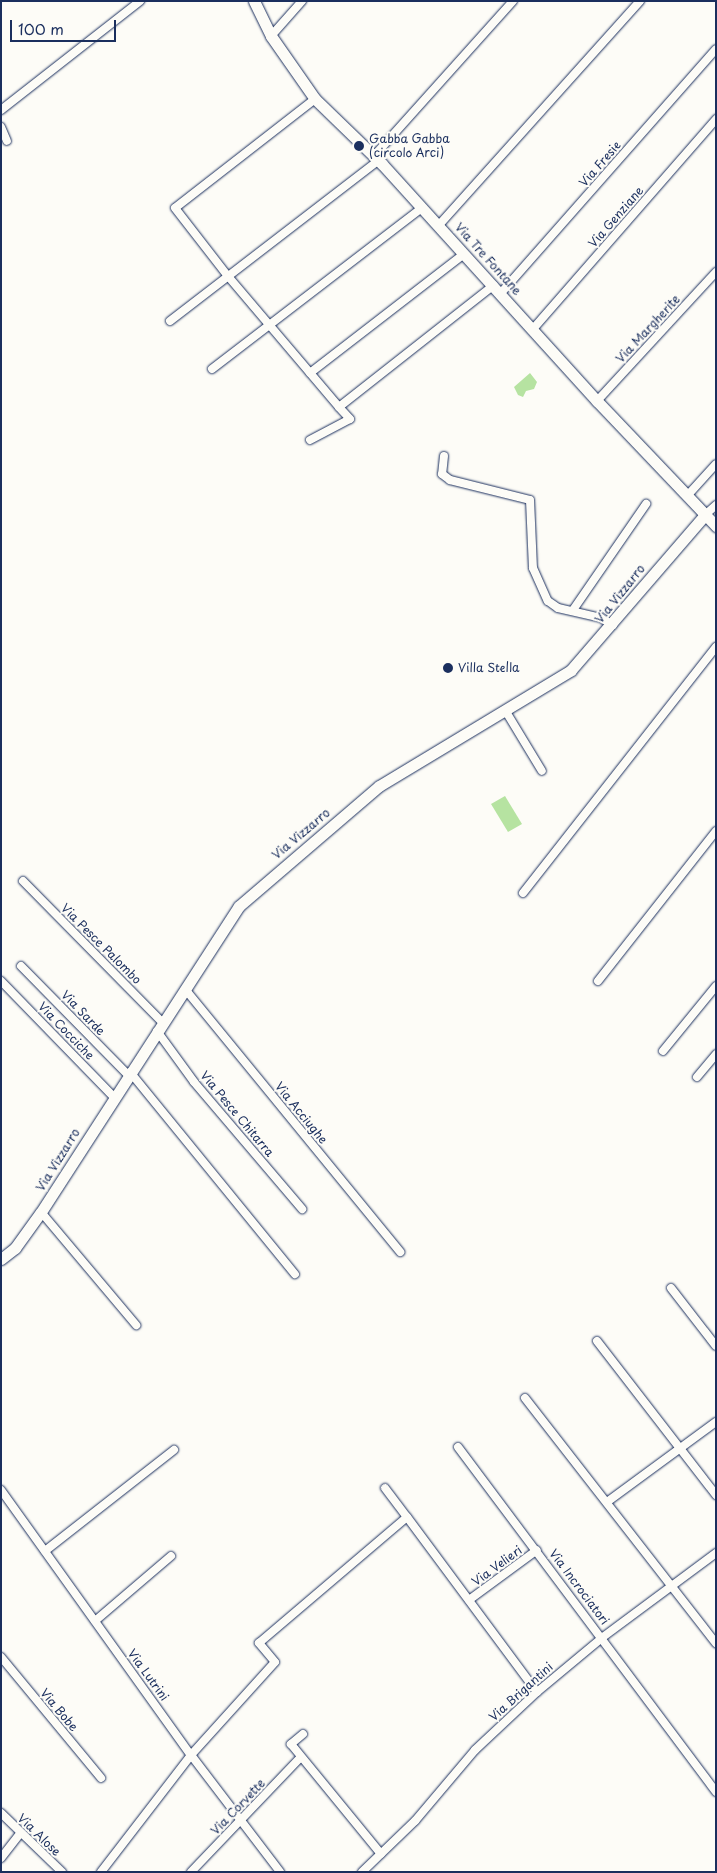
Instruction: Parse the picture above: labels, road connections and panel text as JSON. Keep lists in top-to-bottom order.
{
  "streets": {
    "street": [
      "Via Fresie",
      "Via Genziane",
      "Via Tre Fontane",
      "Via Margherite",
      "Via Vizzarro",
      "Via Pesce Palombo",
      "Via Sarde",
      "Via Cocciche",
      "Via Acciughe",
      "Via Pesce Chitarra",
      "Via Velieri",
      "Via Incrociatori",
      "Via Lutrini",
      "Via Brigantini",
      "Via Bobe",
      "Via Corvette",
      "Via Alose"
    ]
  },
  "crossings": [
    ["Via Fresie", "Via Tre Fontane"],
    ["Via Genziane", "Via Tre Fontane"],
    ["Via Tre Fontane", "Via Margherite"],
    ["Via Tre Fontane", "Via Vizzarro"],
    ["Via Vizzarro", "Via Pesce Palombo"],
    ["Via Vizzarro", "Via Sarde"],
    ["Via Vizzarro", "Via Cocciche"],
    ["Via Vizzarro", "Via Acciughe"],
    ["Via Vizzarro", "Via Pesce Chitarra"],
    ["Via Pesce Palombo", "Via Pesce Chitarra"],
    ["Via Velieri", "Via Incrociatori"],
    ["Via Incrociatori", "Via Brigantini"],
    ["Via Lutrini", "Via Corvette"]
  ],
  "places": ["Gabba Gabba (circolo Arci)", "Villa Stella"],
  "scale_bar": "100 m"
}
